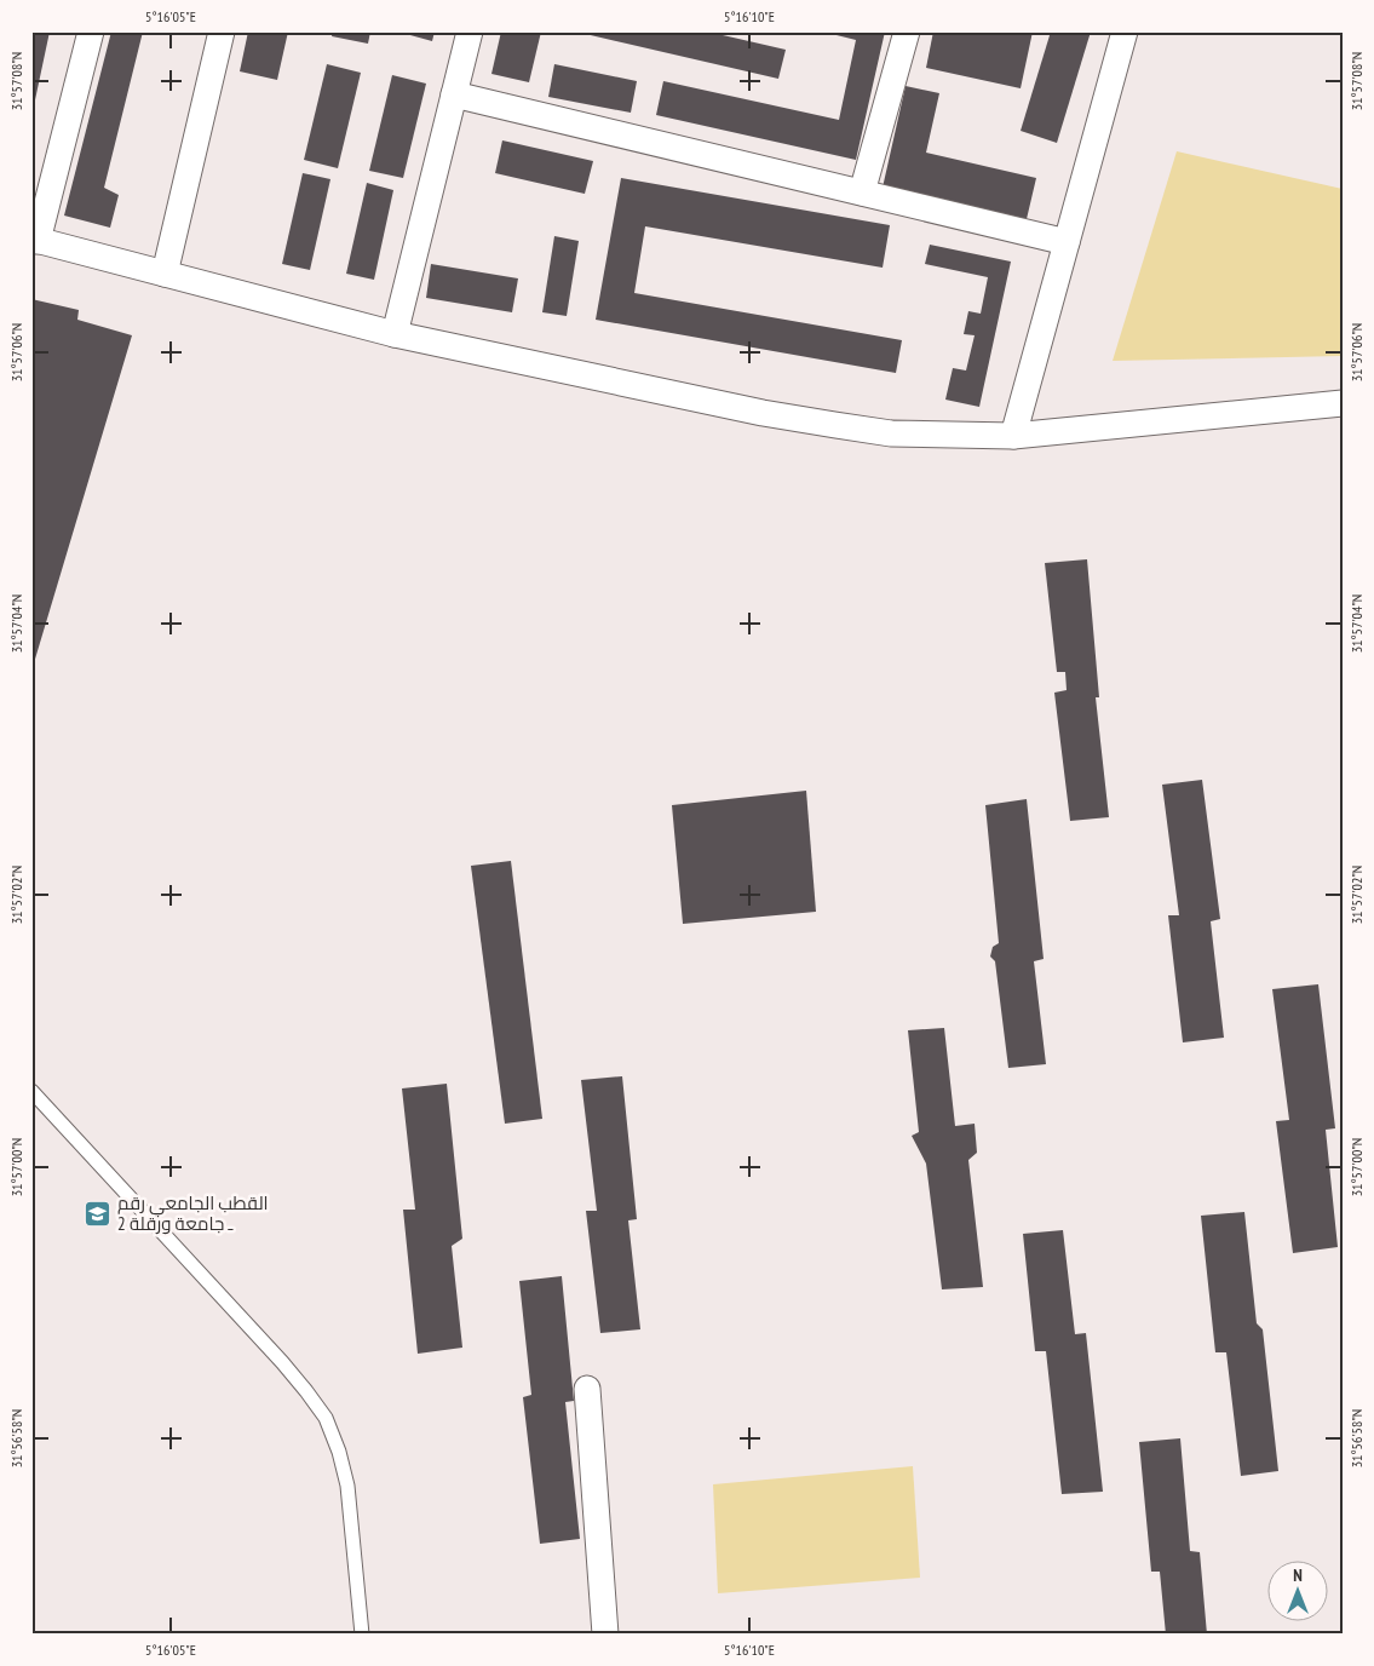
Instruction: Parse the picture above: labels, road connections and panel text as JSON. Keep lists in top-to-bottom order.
{
  "places": {
    "school or university": ["القطب الجامعي رقم 2 ـ جامعة ورقلة"]
  },
  "north": "top",
  "coordinates": [
    "5°16'05\"E",
    "5°16'10\"E",
    "31°57'08\"N",
    "31°57'06\"N",
    "31°57'04\"N",
    "31°57'02\"N",
    "31°57'00\"N",
    "31°56'58\"N"
  ]
}
